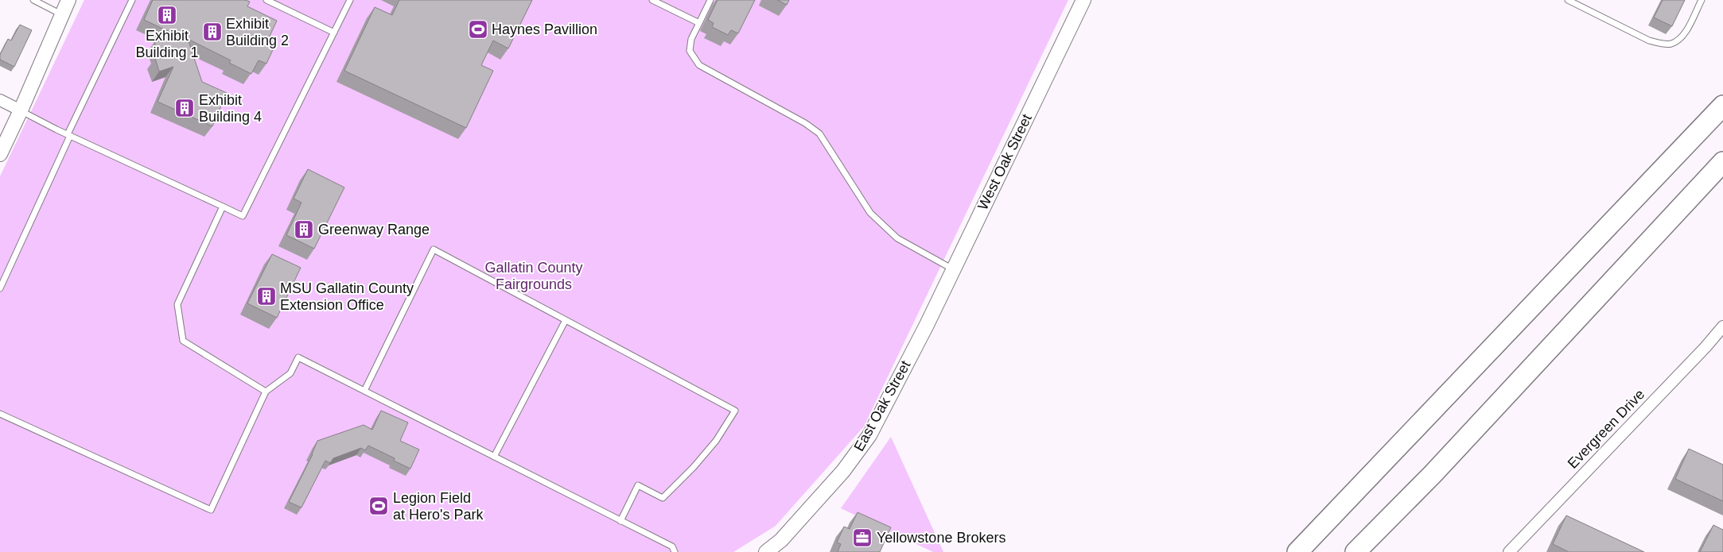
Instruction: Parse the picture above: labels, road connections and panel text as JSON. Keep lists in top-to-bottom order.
{
  "streets": {
    "street": ["West Oak Street", "East Oak Street", "Evergreen Drive"]
  },
  "crossings": [
    ["West Oak Street", "East Oak Street"]
  ],
  "parks": ["Gallatin County Fairgrounds"],
  "places": {
    "building": [
      "Exhibit Building 1",
      "Exhibit Building 2",
      "Exhibit Building 4",
      "Greenway Range",
      "MSU Gallatin County Extension Office"
    ],
    "sports": ["Haynes Pavillion", "Legion Field at Hero's Park"],
    "office": ["Yellowstone Brokers"]
  }
}
